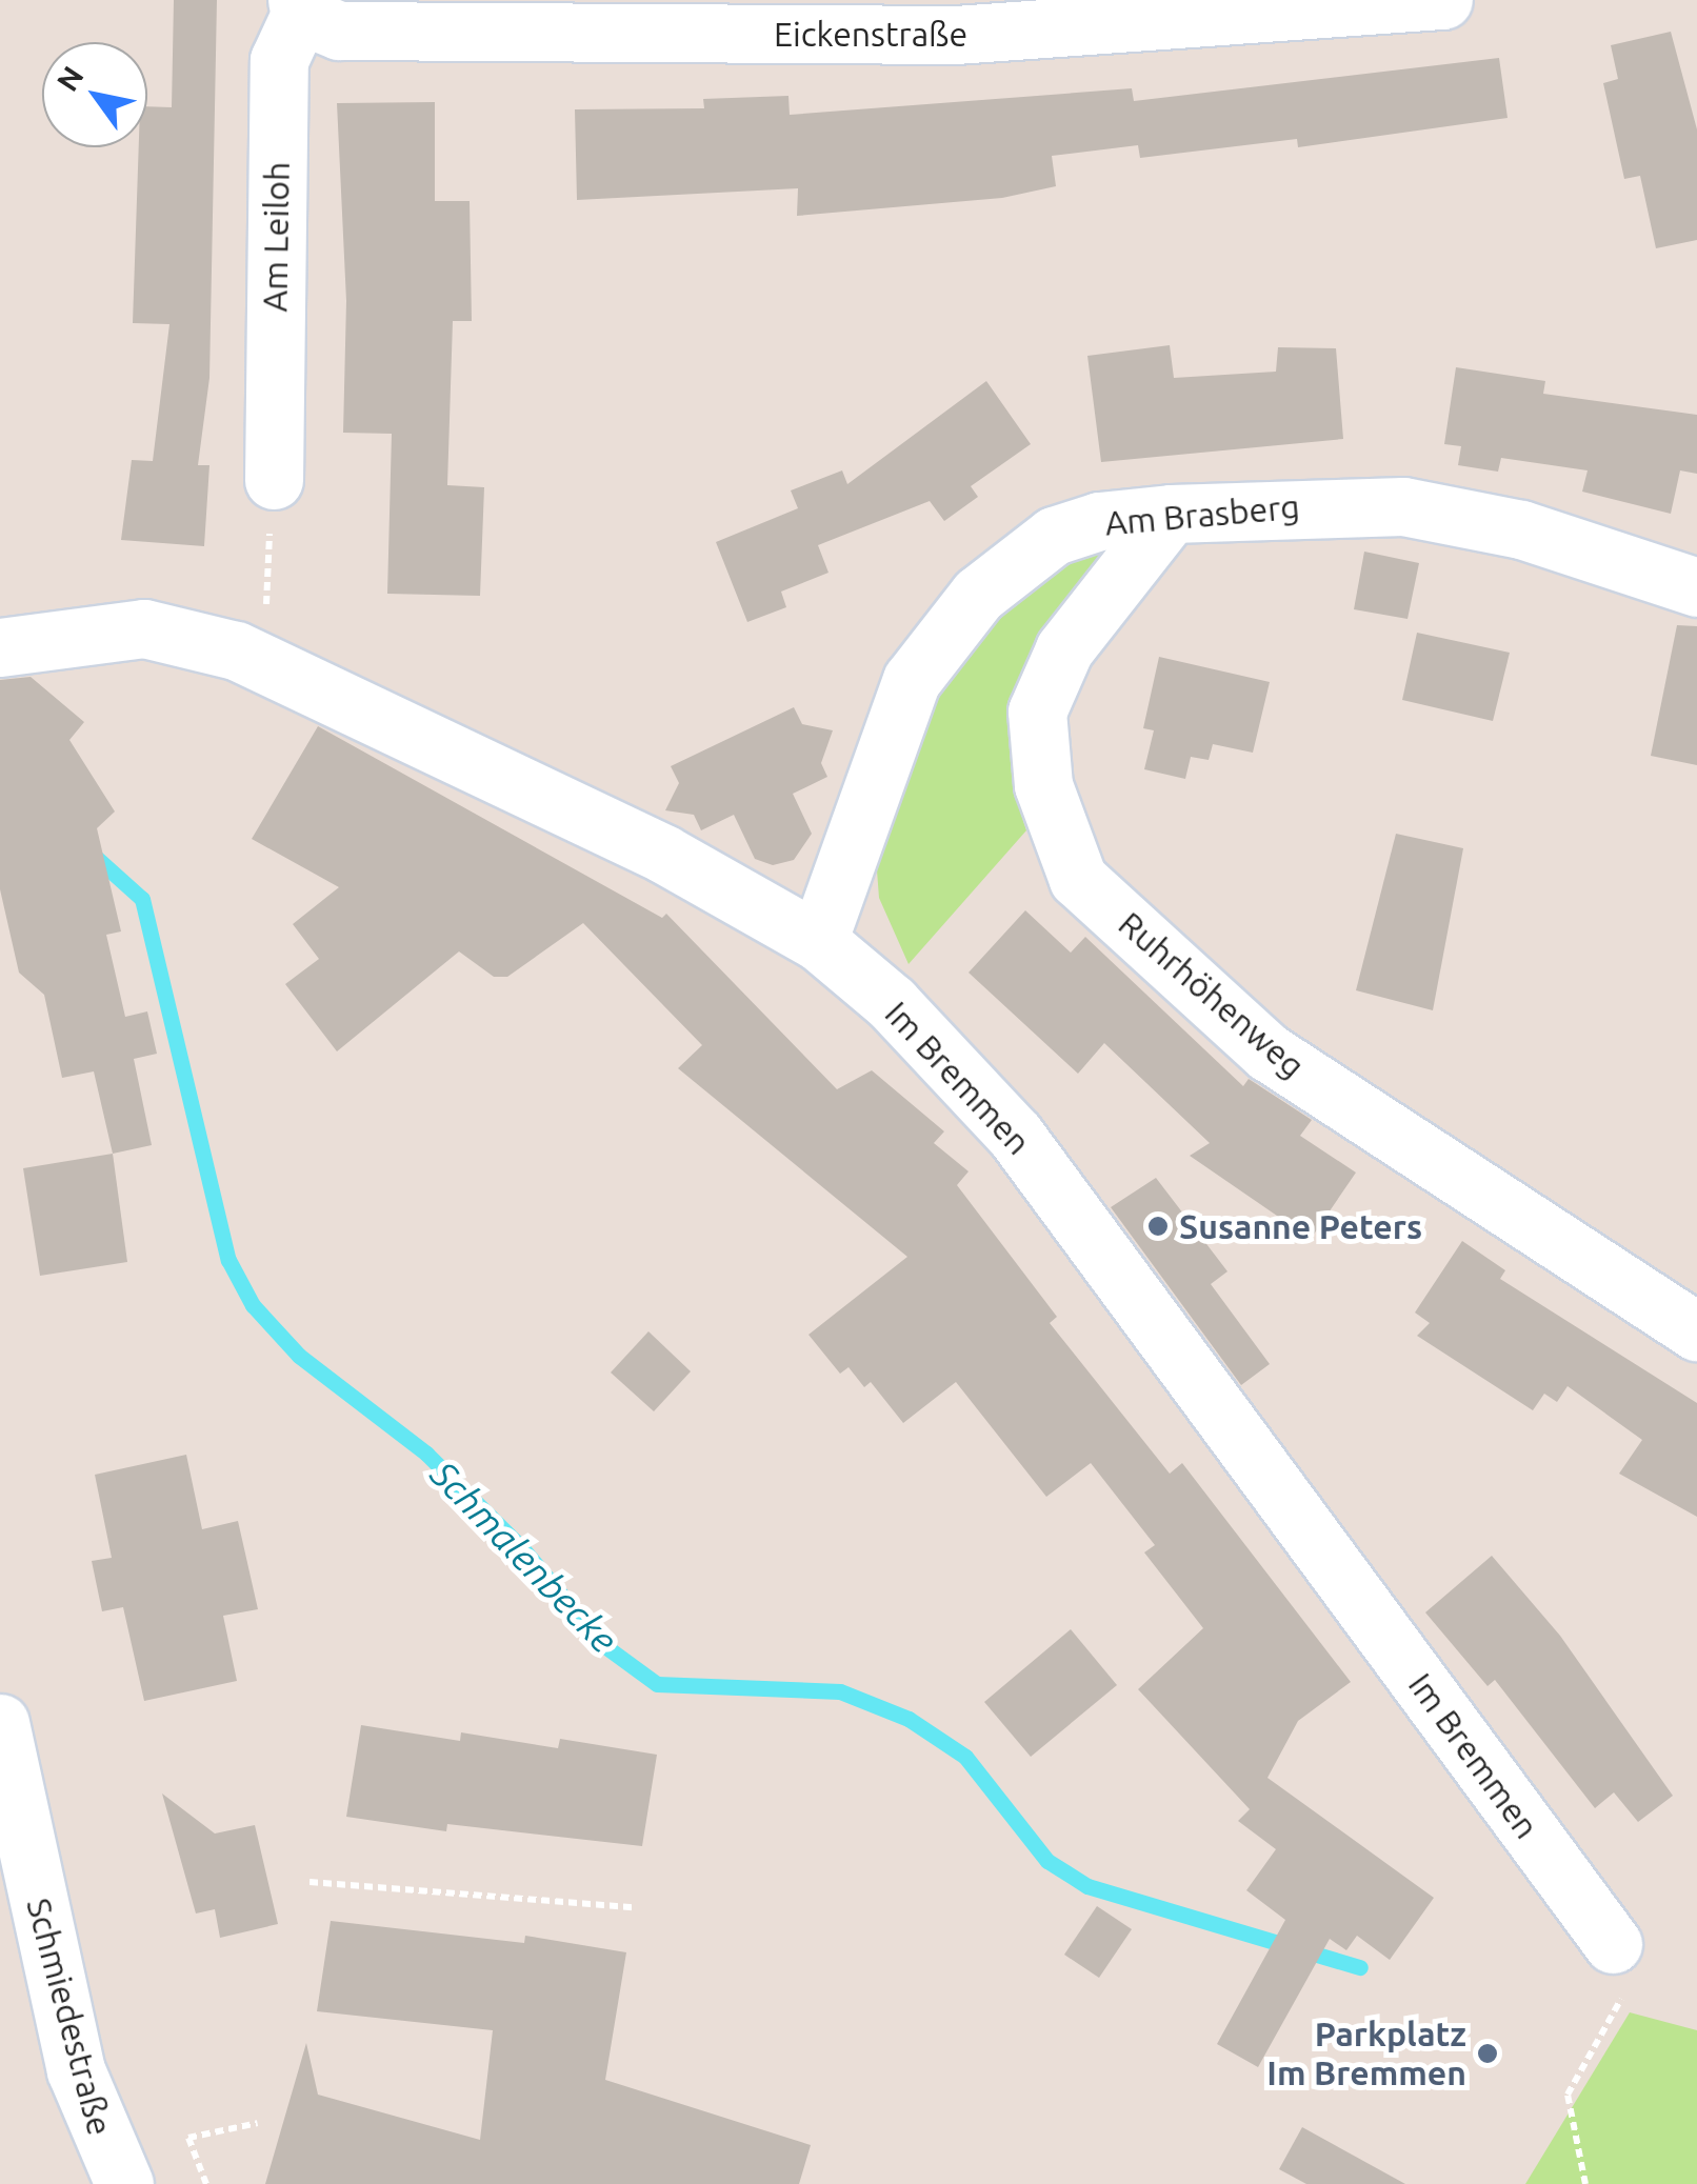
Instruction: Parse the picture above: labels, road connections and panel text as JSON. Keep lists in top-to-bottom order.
{
  "streets": {
    "street": [
      "Eickenstraße",
      "Am Leiloh",
      "Am Brasberg",
      "Ruhrhöhenweg",
      "Im Bremmen",
      "Schmiedestraße"
    ]
  },
  "crossings": [
    ["Eickenstraße", "Am Leiloh"],
    ["Am Brasberg", "Ruhrhöhenweg"],
    ["Am Brasberg", "Im Bremmen"]
  ],
  "water": ["Schmalenbecke"],
  "places": ["Susanne Peters", "Parkplatz Im Bremmen"],
  "north": "top left"
}
